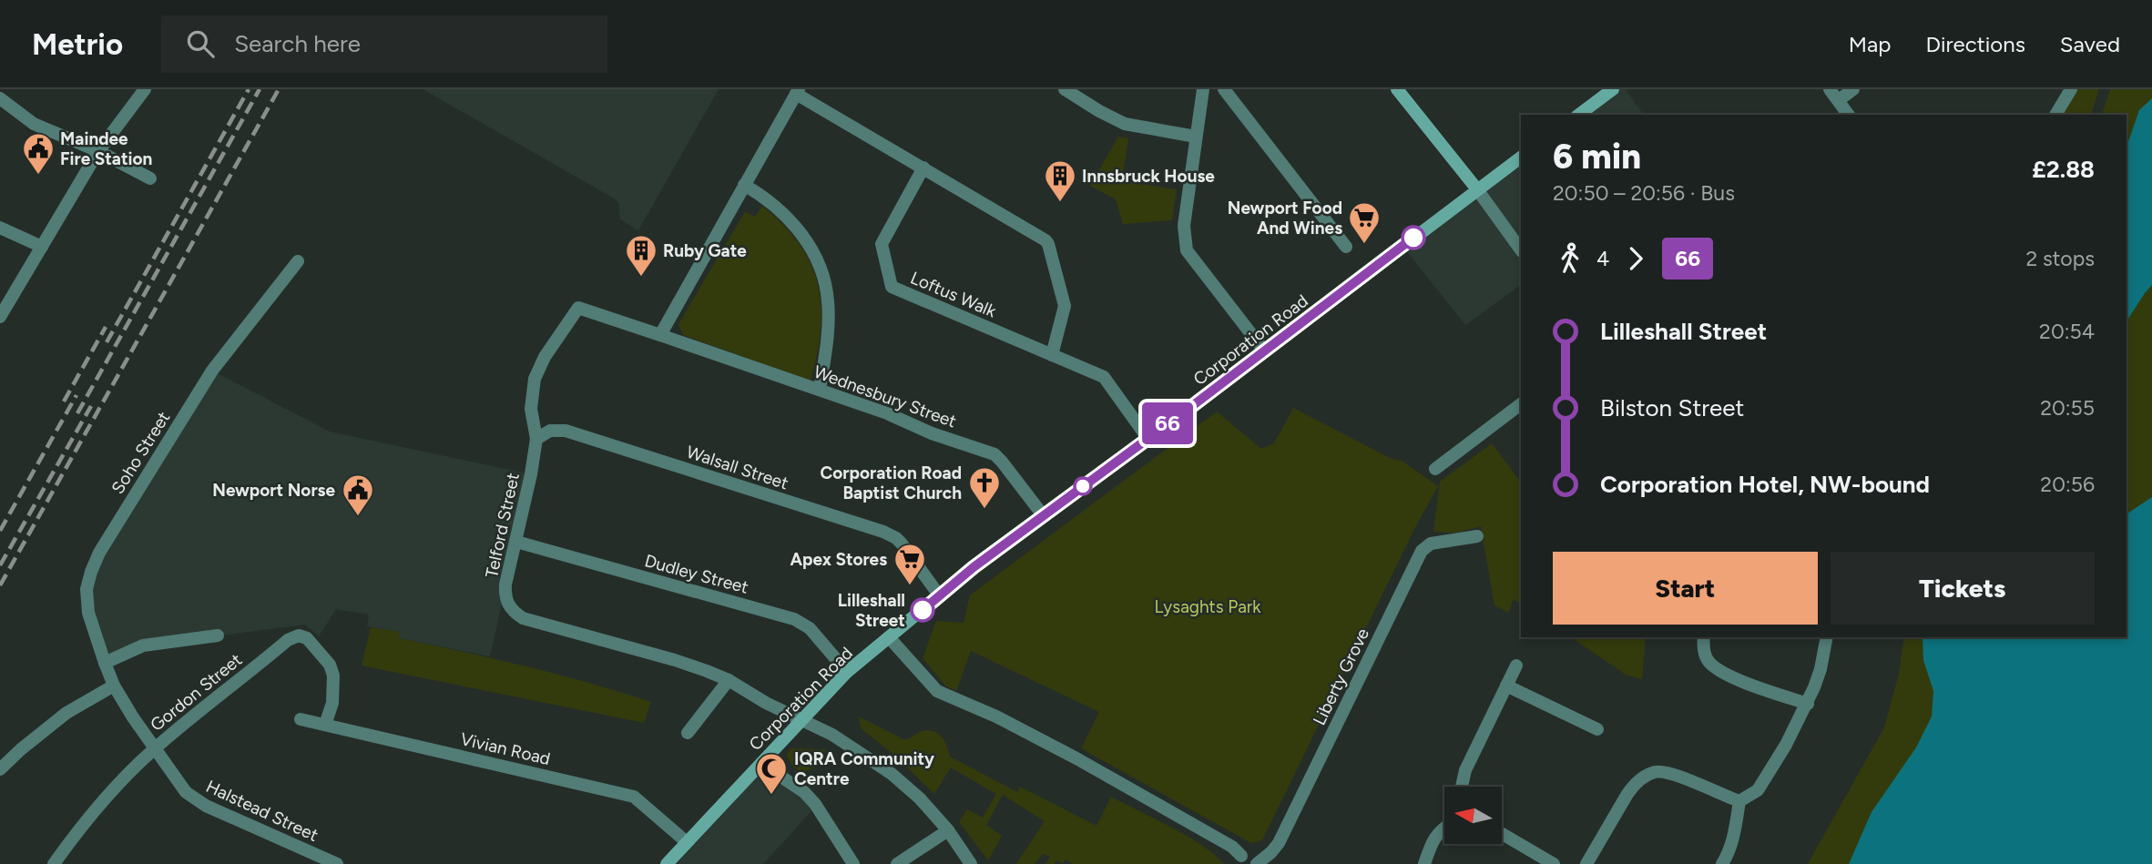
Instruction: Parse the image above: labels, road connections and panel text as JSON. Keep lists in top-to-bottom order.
{
  "streets": {
    "street": [
      "Loftus Walk",
      "Corporation Road",
      "Wednesbury Street",
      "Soho Street",
      "Walsall Street",
      "Telford Street",
      "Dudley Street",
      "Liberty Grove",
      "Gordon Street",
      "Vivian Road",
      "Halstead Street"
    ]
  },
  "crossings": [
    ["Corporation Road", "Wednesbury Street"],
    ["Corporation Road", "Walsall Street"],
    ["Corporation Road", "Telford Street"],
    ["Corporation Road", "Dudley Street"],
    ["Corporation Road", "Vivian Road"],
    ["Wednesbury Street", "Telford Street"],
    ["Soho Street", "Halstead Street"],
    ["Walsall Street", "Telford Street"],
    ["Telford Street", "Dudley Street"],
    ["Gordon Street", "Vivian Road"],
    ["Gordon Street", "Halstead Street"]
  ],
  "parks": ["Lysaghts Park"],
  "places": {
    "public building": ["Maindee Fire Station", "Newport Norse"],
    "building": ["Innsbruck House", "Ruby Gate"],
    "supermarket": ["Newport Food And Wines", "Apex Stores"],
    "church": ["Corporation Road Baptist Church"],
    "other": ["Lilleshall Street"],
    "mosque": ["IQRA Community Centre"]
  },
  "lines": ["bus line 66"],
  "north": "left",
  "page": {
    "header": "Metrio",
    "search": "Search here",
    "nav": ["Map", "Directions", "Saved"],
    "on_map": "66",
    "heading": ["6 min", "20:50 – 20:56 · Bus", "£2.88"],
    "legs": ["4", "66", "2 stops"],
    "list": [
      {
        "name": "Lilleshall Street",
        "value": "20:54"
      },
      {
        "name": "Bilston Street",
        "value": "20:55"
      },
      {
        "name": "Corporation Hotel, NW-bound",
        "value": "20:56"
      }
    ],
    "buttons": ["Start", "Tickets"]
  }
}
